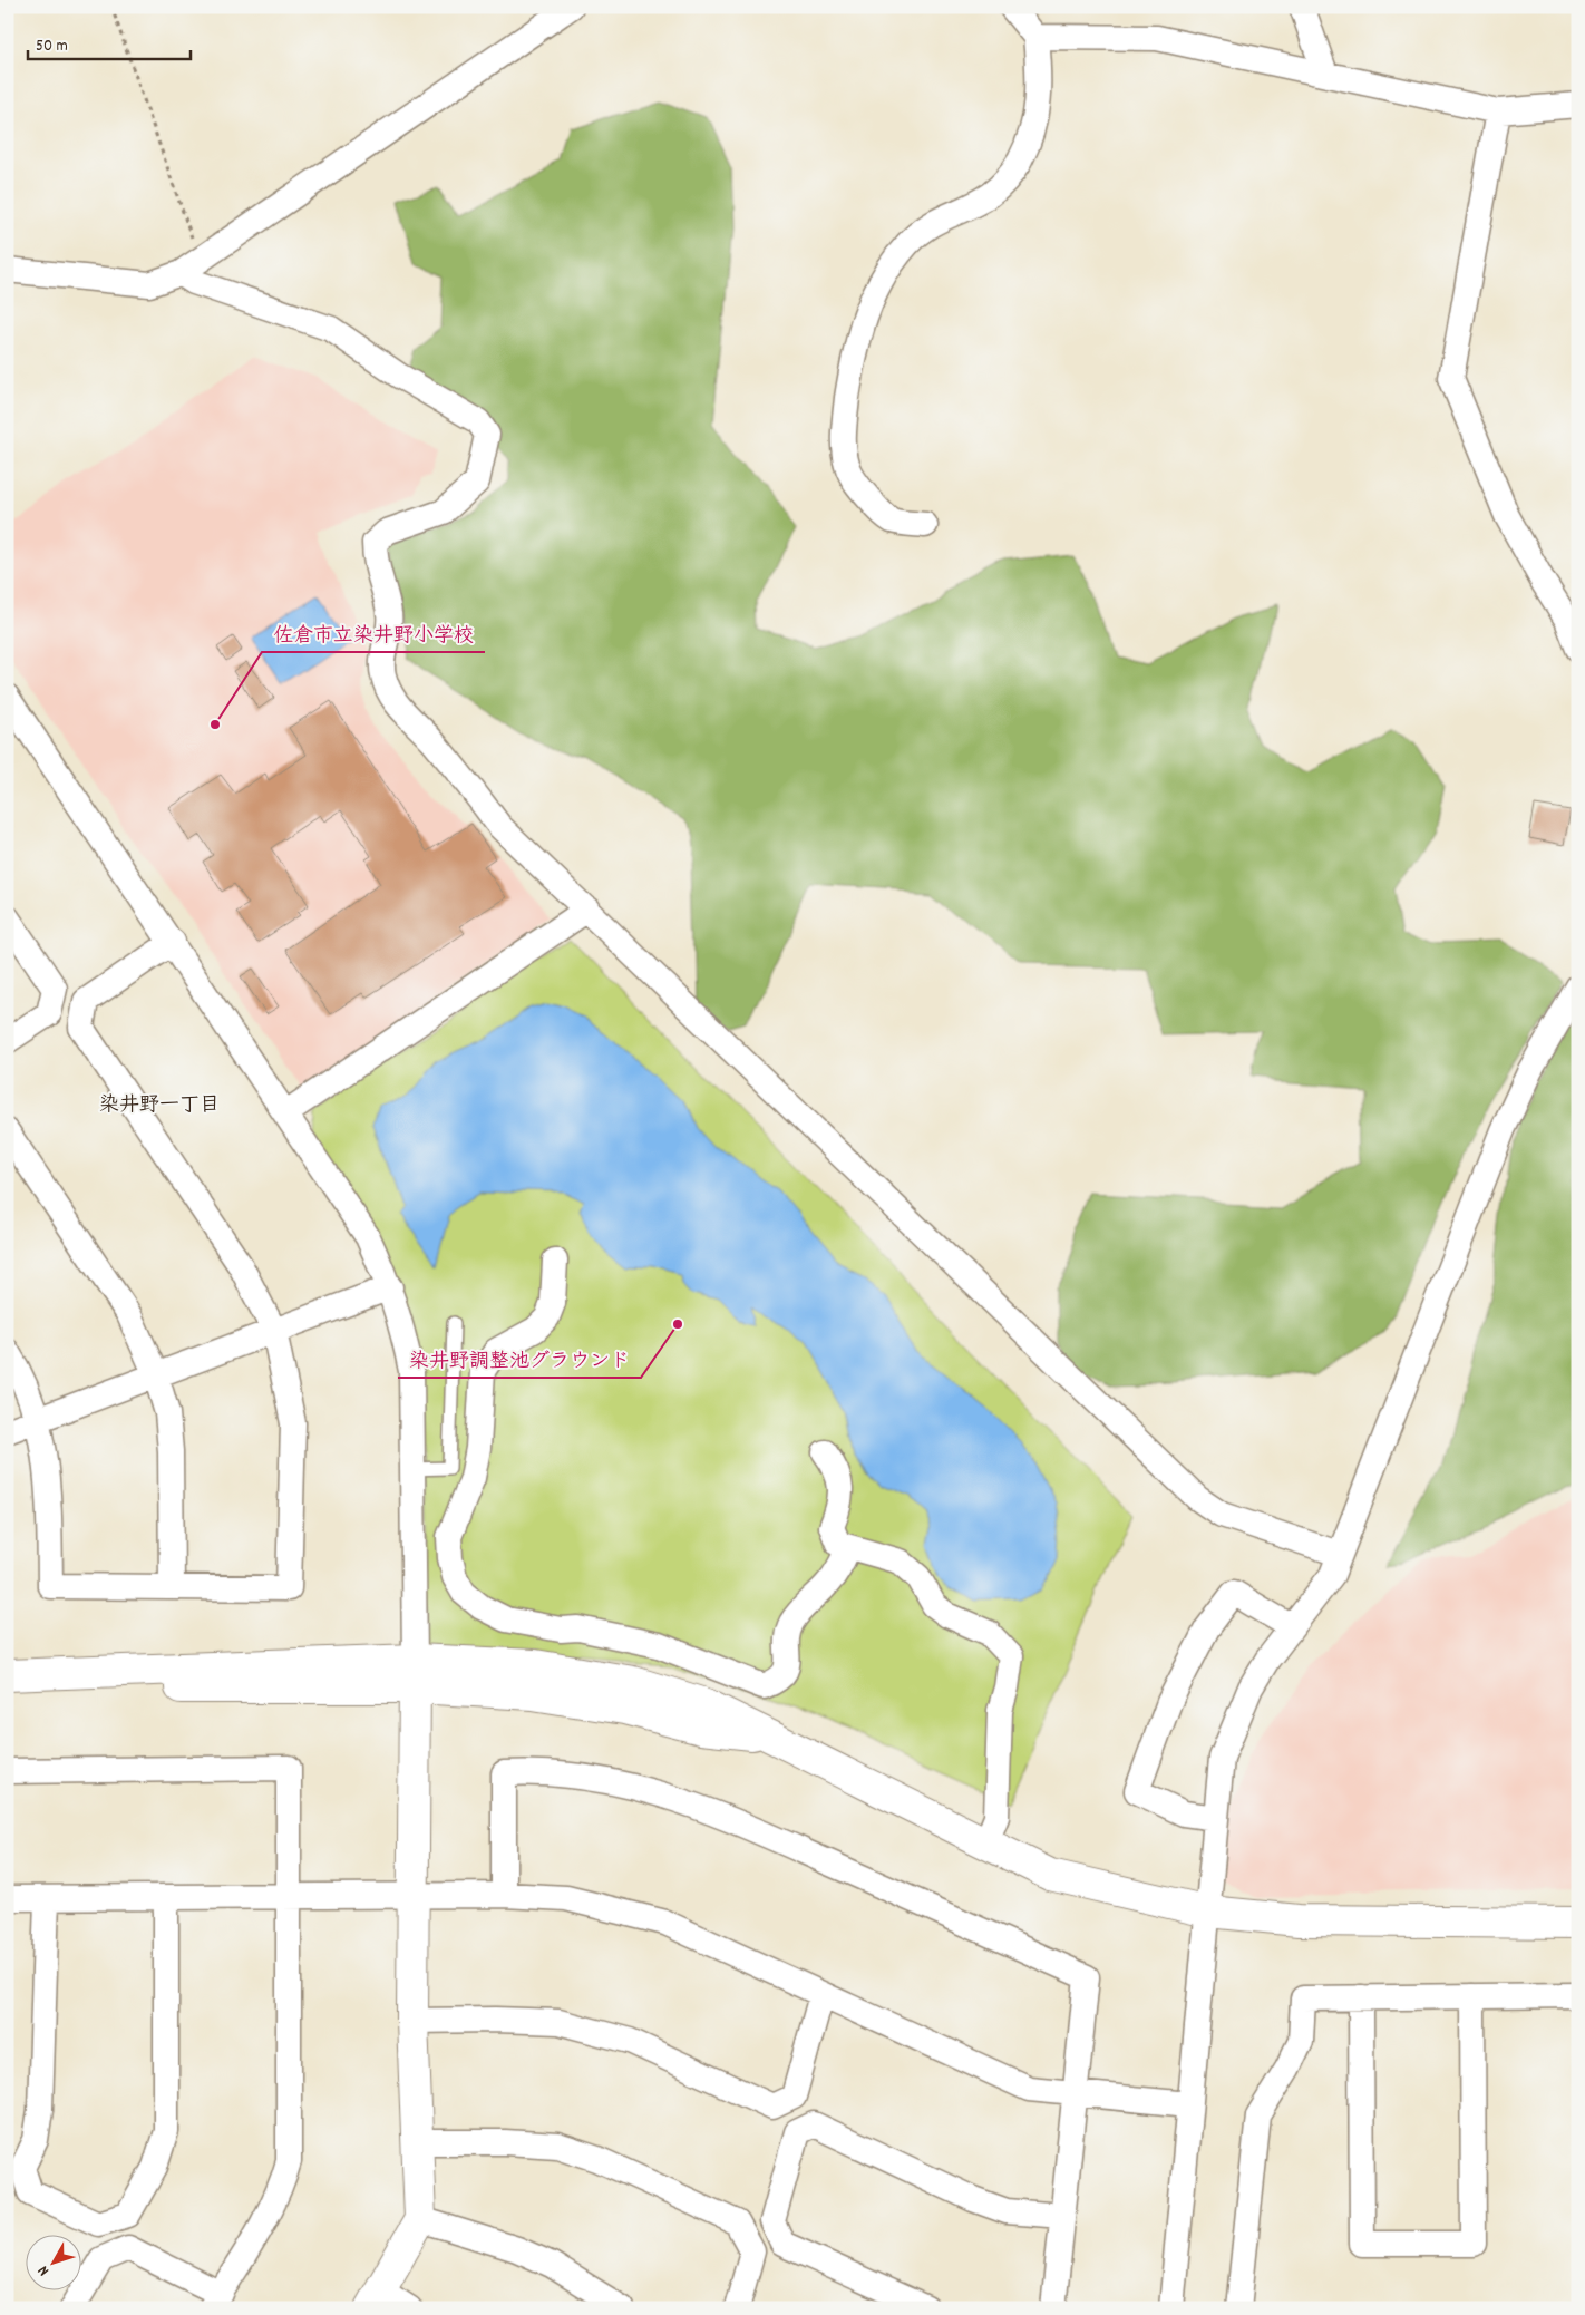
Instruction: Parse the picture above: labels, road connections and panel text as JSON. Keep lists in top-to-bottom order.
{
  "districts": ["染井野一丁目"],
  "places": ["佐倉市立染井野小学校", "染井野調整池グラウンド"],
  "scale_bar": "50 m",
  "north": "bottom left"
}
